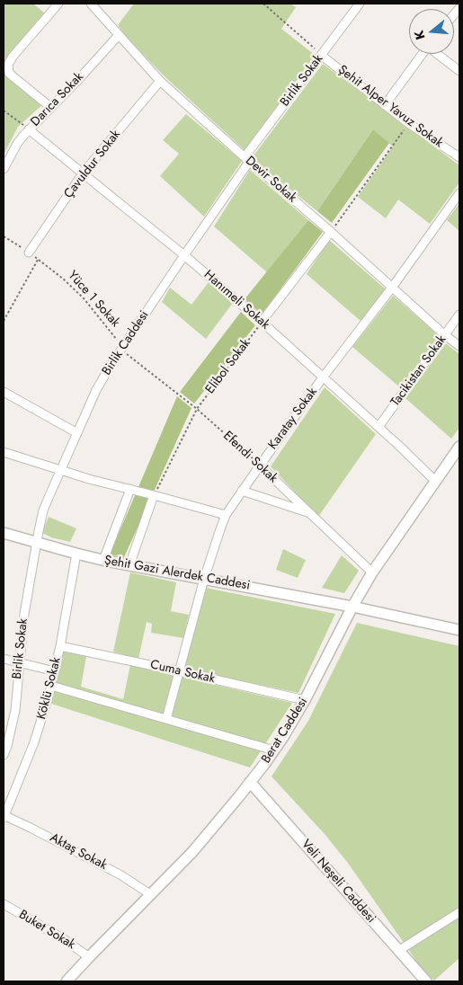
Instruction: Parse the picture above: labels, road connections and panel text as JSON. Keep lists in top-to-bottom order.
{
  "streets": {
    "street": [
      "Birlik Sokak",
      "Darıca Sokak",
      "Şehit Alper Yavuz Sokak",
      "Çavuldur Sokak",
      "Devir Sokak",
      "Hanımeli Sokak",
      "Birlik Caddesi",
      "Tacikistan Sokak",
      "Karatay Sokak",
      "Efendi Sokak",
      "Şehit Gazi Alerdek Caddesi",
      "Cuma Sokak",
      "Köklü Sokak",
      "Berat Caddesi",
      "Aktaş Sokak",
      "Veli Neşeli Caddesi",
      "Buket Sokak"
    ],
    "path": ["Yüce 1 Sokak", "Elibol Sokak"]
  },
  "crossings": [
    ["Birlik Sokak", "Şehit Alper Yavuz Sokak"],
    ["Birlik Sokak", "Devir Sokak"],
    ["Birlik Sokak", "Birlik Caddesi"],
    ["Birlik Sokak", "Şehit Gazi Alerdek Caddesi"],
    ["Darıca Sokak", "Devir Sokak"],
    ["Darıca Sokak", "Hanımeli Sokak"],
    ["Çavuldur Sokak", "Devir Sokak"],
    ["Çavuldur Sokak", "Yüce 1 Sokak"],
    ["Çavuldur Sokak", "Hanımeli Sokak"],
    ["Devir Sokak", "Birlik Caddesi"],
    ["Devir Sokak", "Tacikistan Sokak"],
    ["Devir Sokak", "Karatay Sokak"],
    ["Yüce 1 Sokak", "Birlik Caddesi"],
    ["Yüce 1 Sokak", "Efendi Sokak"],
    ["Hanımeli Sokak", "Birlik Caddesi"],
    ["Hanımeli Sokak", "Elibol Sokak"],
    ["Hanımeli Sokak", "Tacikistan Sokak"],
    ["Hanımeli Sokak", "Karatay Sokak"],
    ["Hanımeli Sokak", "Berat Caddesi"],
    ["Birlik Caddesi", "Efendi Sokak"],
    ["Birlik Caddesi", "Şehit Gazi Alerdek Caddesi"],
    ["Elibol Sokak", "Efendi Sokak"],
    ["Karatay Sokak", "Efendi Sokak"],
    ["Karatay Sokak", "Şehit Gazi Alerdek Caddesi"],
    ["Karatay Sokak", "Cuma Sokak"],
    ["Efendi Sokak", "Berat Caddesi"],
    ["Şehit Gazi Alerdek Caddesi", "Köklü Sokak"],
    ["Şehit Gazi Alerdek Caddesi", "Berat Caddesi"],
    ["Cuma Sokak", "Köklü Sokak"],
    ["Cuma Sokak", "Berat Caddesi"],
    ["Köklü Sokak", "Aktaş Sokak"],
    ["Berat Caddesi", "Aktaş Sokak"],
    ["Berat Caddesi", "Veli Neşeli Caddesi"],
    ["Berat Caddesi", "Buket Sokak"]
  ],
  "north": "left"
}
